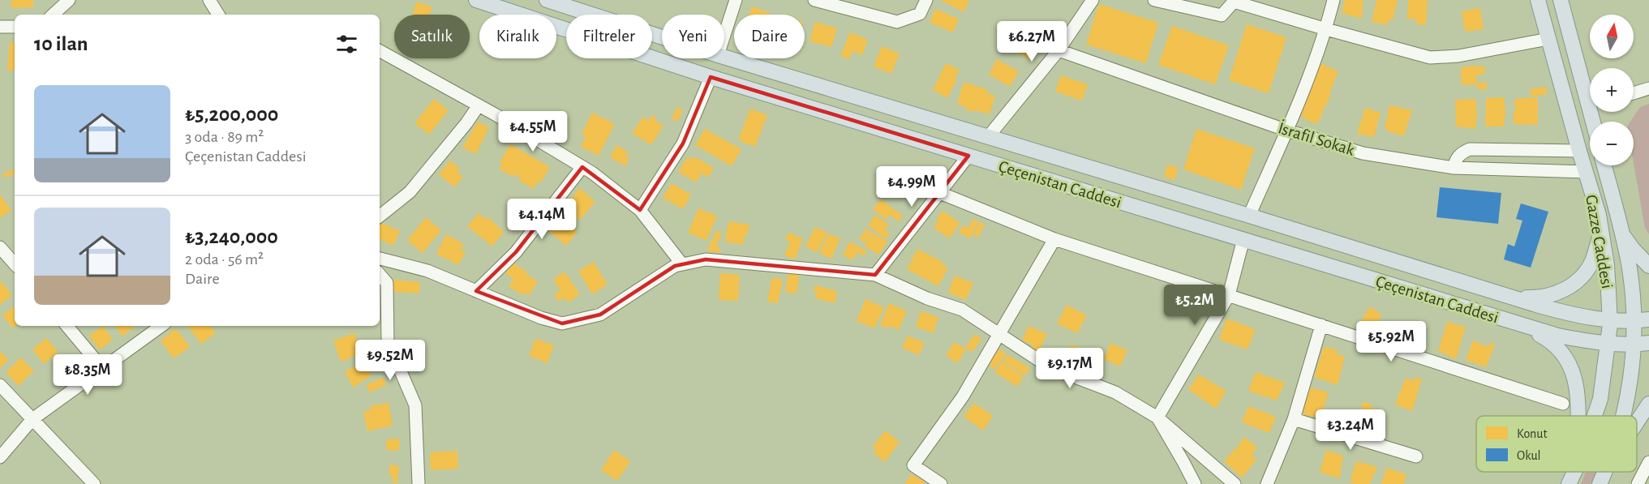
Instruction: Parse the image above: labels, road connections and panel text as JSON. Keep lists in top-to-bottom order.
{
  "streets": {
    "main road": ["Çeçenistan Caddesi", "Gazze Caddesi"],
    "street": ["İsrafil Sokak"]
  },
  "crossings": [
    ["İsrafil Sokak", "Gazze Caddesi"],
    ["Çeçenistan Caddesi", "Gazze Caddesi"]
  ],
  "legend": ["Konut", "Okul"],
  "north": "top",
  "page": {
    "map_buttons": ["+", "−"],
    "chip": [
      "Satılık",
      "Kiralık",
      "Filtreler",
      "Yeni",
      "Daire"
    ],
    "heading": "10 ilan",
    "price": [
      "₺6.27M",
      "₺4.55M",
      "₺4.99M",
      "₺4.14M",
      "₺5.2M",
      "₺5.92M",
      "₺9.52M",
      "₺9.17M",
      "₺8.35M",
      "₺3.24M"
    ],
    "list": [
      {
        "name": "₺5,200,000",
        "note": "3 oda · 89 m² · Çeçenistan Caddesi"
      },
      {
        "name": "₺3,240,000",
        "note": "2 oda · 56 m² · Daire"
      }
    ]
  }
}
